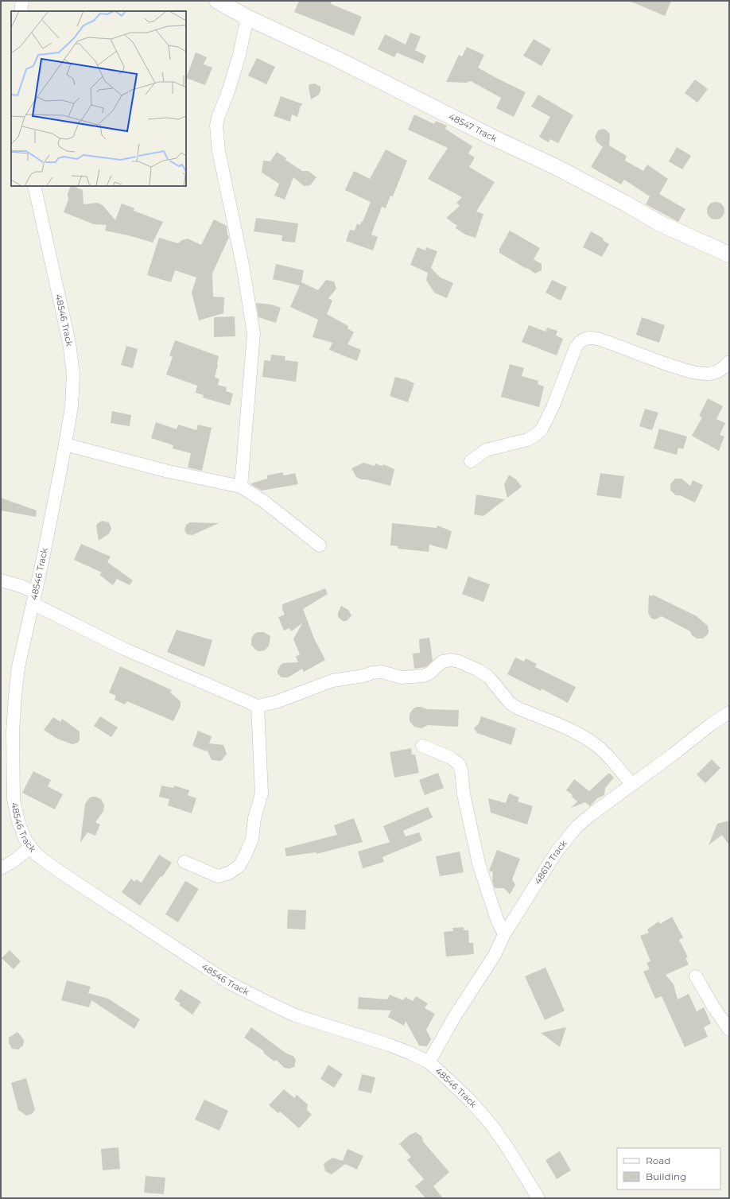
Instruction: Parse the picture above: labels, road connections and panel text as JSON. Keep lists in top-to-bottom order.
{
  "streets": {
    "street": ["48547 Track", "48546 Track", "48612 Track"]
  },
  "crossings": [
    ["48546 Track", "48612 Track"]
  ],
  "legend": ["Road", "Building"]
}
